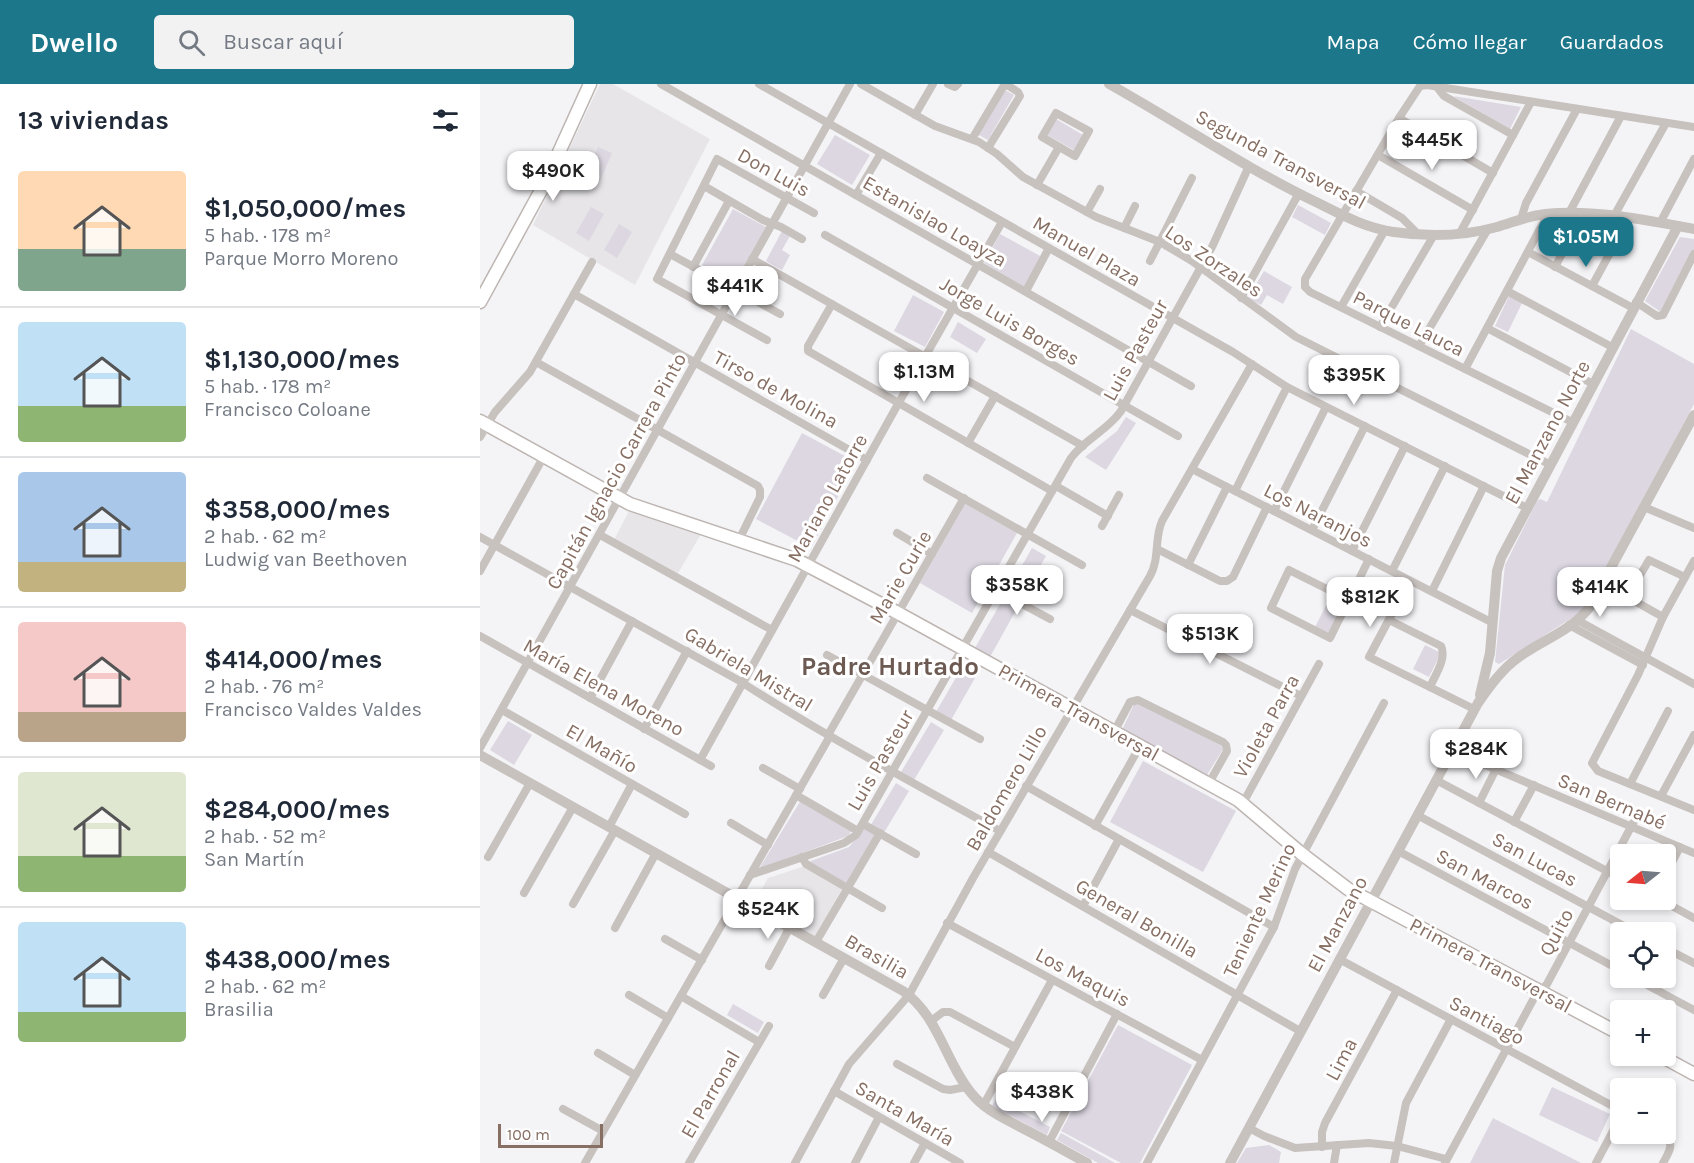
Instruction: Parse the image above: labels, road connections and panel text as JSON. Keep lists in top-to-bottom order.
{
  "streets": {
    "main road": ["Primera Transversal"],
    "street": [
      "Segunda Transversal",
      "Don Luis",
      "Estanislao Loayza",
      "Manuel Plaza",
      "Los Zorzales",
      "Jorge Luis Borges",
      "Parque Lauca",
      "Luis Pasteur",
      "Tirso de Molina",
      "El Manzano Norte",
      "Capitán Ignacio Carrera Pinto",
      "Mariano Latorre",
      "Los Naranjos",
      "Marie Curie",
      "Gabriela Mistral",
      "María Elena Moreno",
      "Violeta Parra",
      "El Mañío",
      "Baldomero Lillo",
      "San Bernabé",
      "San Lucas",
      "San Marcos",
      "Teniente Merino",
      "General Bonilla",
      "El Manzano",
      "Quito",
      "Brasilia",
      "Los Maquis",
      "Santiago",
      "Lima",
      "El Parronal",
      "Santa María"
    ]
  },
  "crossings": [
    ["Segunda Transversal", "Parque Lauca"],
    ["Segunda Transversal", "Luis Pasteur"],
    ["Segunda Transversal", "El Manzano Norte"],
    ["Don Luis", "Capitán Ignacio Carrera Pinto"],
    ["Estanislao Loayza", "Luis Pasteur"],
    ["Estanislao Loayza", "Capitán Ignacio Carrera Pinto"],
    ["Estanislao Loayza", "Mariano Latorre"],
    ["Manuel Plaza", "Luis Pasteur"],
    ["Manuel Plaza", "El Manzano Norte"],
    ["Manuel Plaza", "Capitán Ignacio Carrera Pinto"],
    ["Manuel Plaza", "Mariano Latorre"],
    ["Manuel Plaza", "Baldomero Lillo"],
    ["Los Zorzales", "Luis Pasteur"],
    ["Los Zorzales", "El Manzano Norte"],
    ["Jorge Luis Borges", "Luis Pasteur"],
    ["Jorge Luis Borges", "Mariano Latorre"],
    ["Parque Lauca", "El Manzano Norte"],
    ["Luis Pasteur", "Marie Curie"],
    ["Luis Pasteur", "Gabriela Mistral"],
    ["Luis Pasteur", "Primera Transversal"],
    ["Tirso de Molina", "Capitán Ignacio Carrera Pinto"],
    ["Tirso de Molina", "Mariano Latorre"],
    ["El Manzano Norte", "Los Naranjos"],
    ["El Manzano Norte", "El Manzano"],
    ["Capitán Ignacio Carrera Pinto", "Gabriela Mistral"],
    ["Capitán Ignacio Carrera Pinto", "María Elena Moreno"],
    ["Capitán Ignacio Carrera Pinto", "Primera Transversal"],
    ["Capitán Ignacio Carrera Pinto", "El Mañío"],
    ["Mariano Latorre", "Gabriela Mistral"],
    ["Mariano Latorre", "María Elena Moreno"],
    ["Mariano Latorre", "Primera Transversal"],
    ["Los Naranjos", "Baldomero Lillo"],
    ["Marie Curie", "Gabriela Mistral"],
    ["Marie Curie", "Primera Transversal"],
    ["Gabriela Mistral", "Baldomero Lillo"],
    ["Primera Transversal", "Violeta Parra"],
    ["Primera Transversal", "Baldomero Lillo"],
    ["Primera Transversal", "Teniente Merino"],
    ["Primera Transversal", "El Manzano"],
    ["Primera Transversal", "Quito"],
    ["Baldomero Lillo", "General Bonilla"],
    ["Baldomero Lillo", "Brasilia"],
    ["Baldomero Lillo", "Los Maquis"],
    ["Baldomero Lillo", "Santa María"],
    ["San Bernabé", "El Manzano"],
    ["San Bernabé", "Quito"],
    ["San Lucas", "El Manzano"],
    ["San Lucas", "Quito"],
    ["San Marcos", "El Manzano"],
    ["San Marcos", "Quito"],
    ["Teniente Merino", "General Bonilla"],
    ["Teniente Merino", "Los Maquis"],
    ["General Bonilla", "El Manzano"],
    ["El Manzano", "Santiago"],
    ["Quito", "Santiago"],
    ["Santiago", "Lima"]
  ],
  "districts": ["Padre Hurtado"],
  "scale_bar": "100 m",
  "north": "left",
  "page": {
    "header": "Dwello",
    "search": "Buscar aquí",
    "nav": ["Mapa", "Cómo llegar", "Guardados"],
    "heading": "13 viviendas",
    "price": [
      "$445K",
      "$490K",
      "$1.05M",
      "$441K",
      "$1.13M",
      "$395K",
      "$358K",
      "$414K",
      "$812K",
      "$513K",
      "$284K",
      "$524K",
      "$438K"
    ],
    "list": [
      {
        "name": "$1,050,000/mes",
        "note": "5 hab. · 178 m² · Parque Morro Moreno"
      },
      {
        "name": "$1,130,000/mes",
        "note": "5 hab. · 178 m² · Francisco Coloane"
      },
      {
        "name": "$358,000/mes",
        "note": "2 hab. · 62 m² · Ludwig van Beethoven"
      },
      {
        "name": "$414,000/mes",
        "note": "2 hab. · 76 m² · Francisco Valdes Valdes"
      },
      {
        "name": "$284,000/mes",
        "note": "2 hab. · 52 m² · San Martín"
      },
      {
        "name": "$438,000/mes",
        "note": "2 hab. · 62 m² · Brasilia"
      }
    ],
    "map_buttons": ["+", "−"],
    "scale": "100 m"
  }
}
